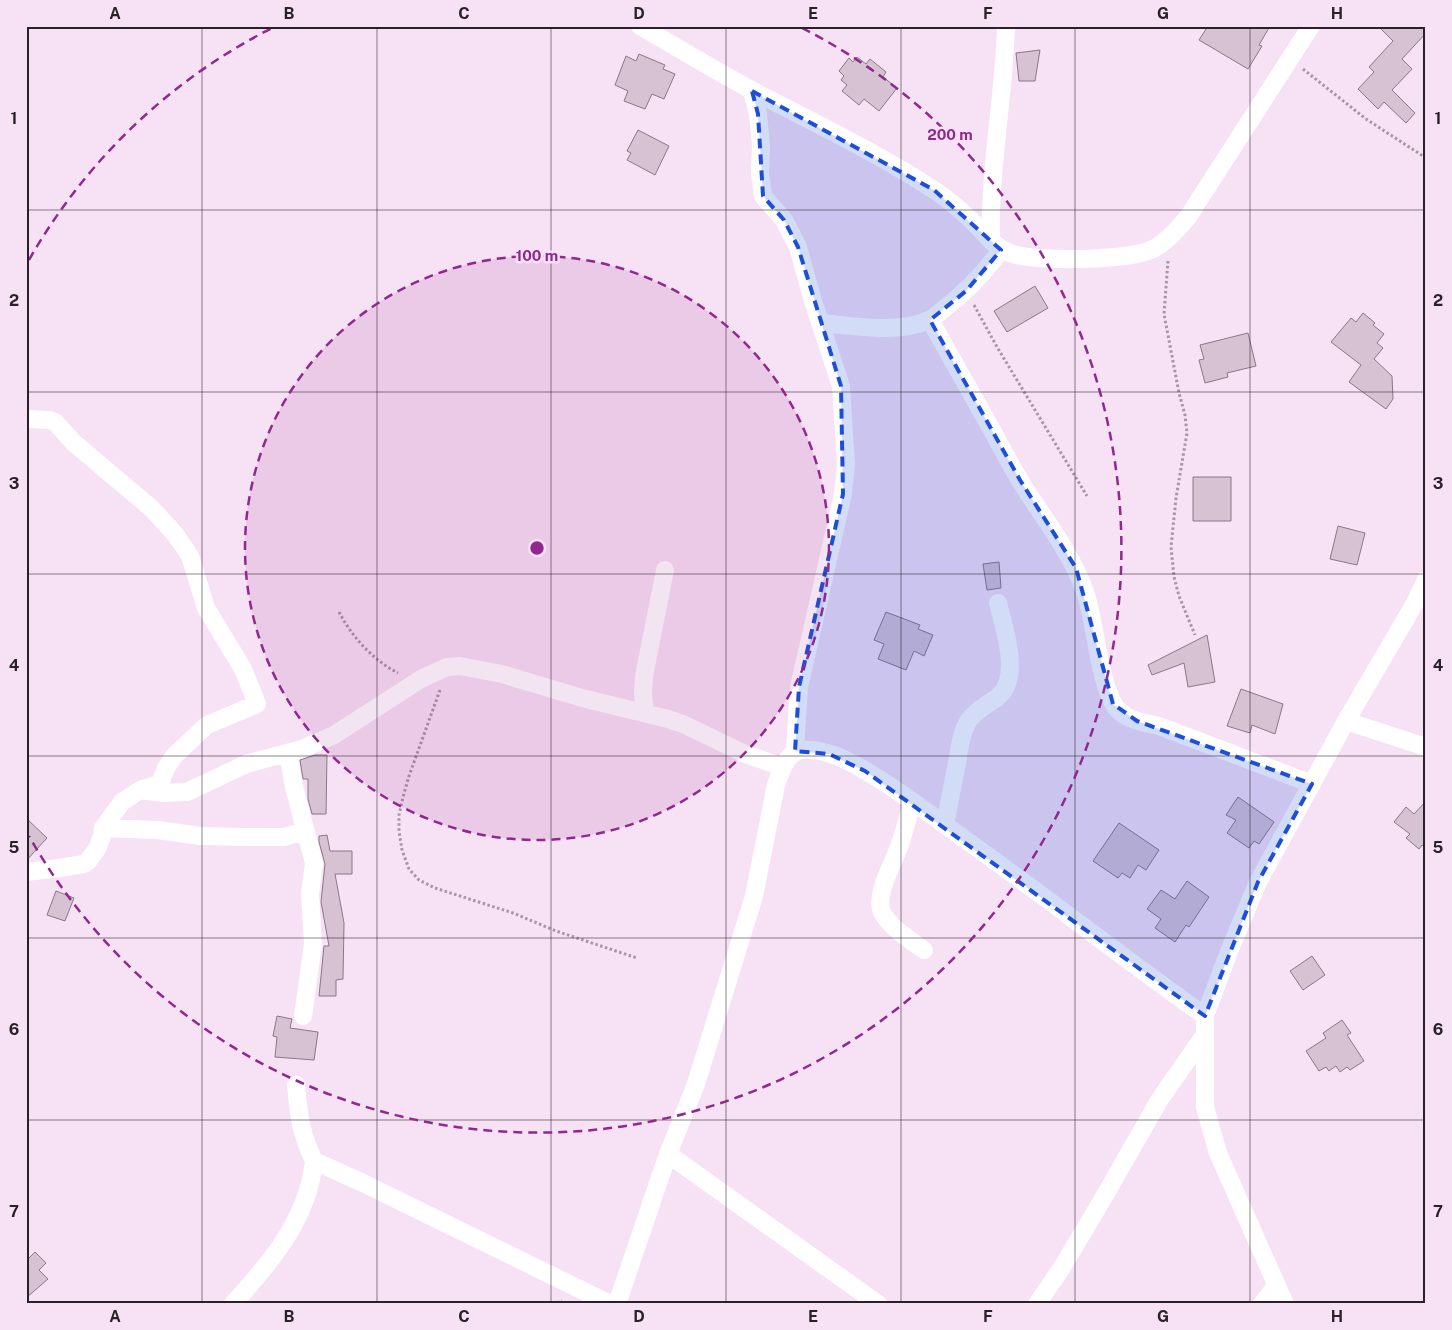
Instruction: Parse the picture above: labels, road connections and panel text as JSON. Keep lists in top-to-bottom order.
{
  "grid": {
    "columns": [
      "A",
      "B",
      "C",
      "D",
      "E",
      "F",
      "G",
      "H"
    ],
    "rows": [
      "1",
      "2",
      "3",
      "4",
      "5",
      "6",
      "7"
    ]
  },
  "rings": ["200 m", "100 m"]
}
